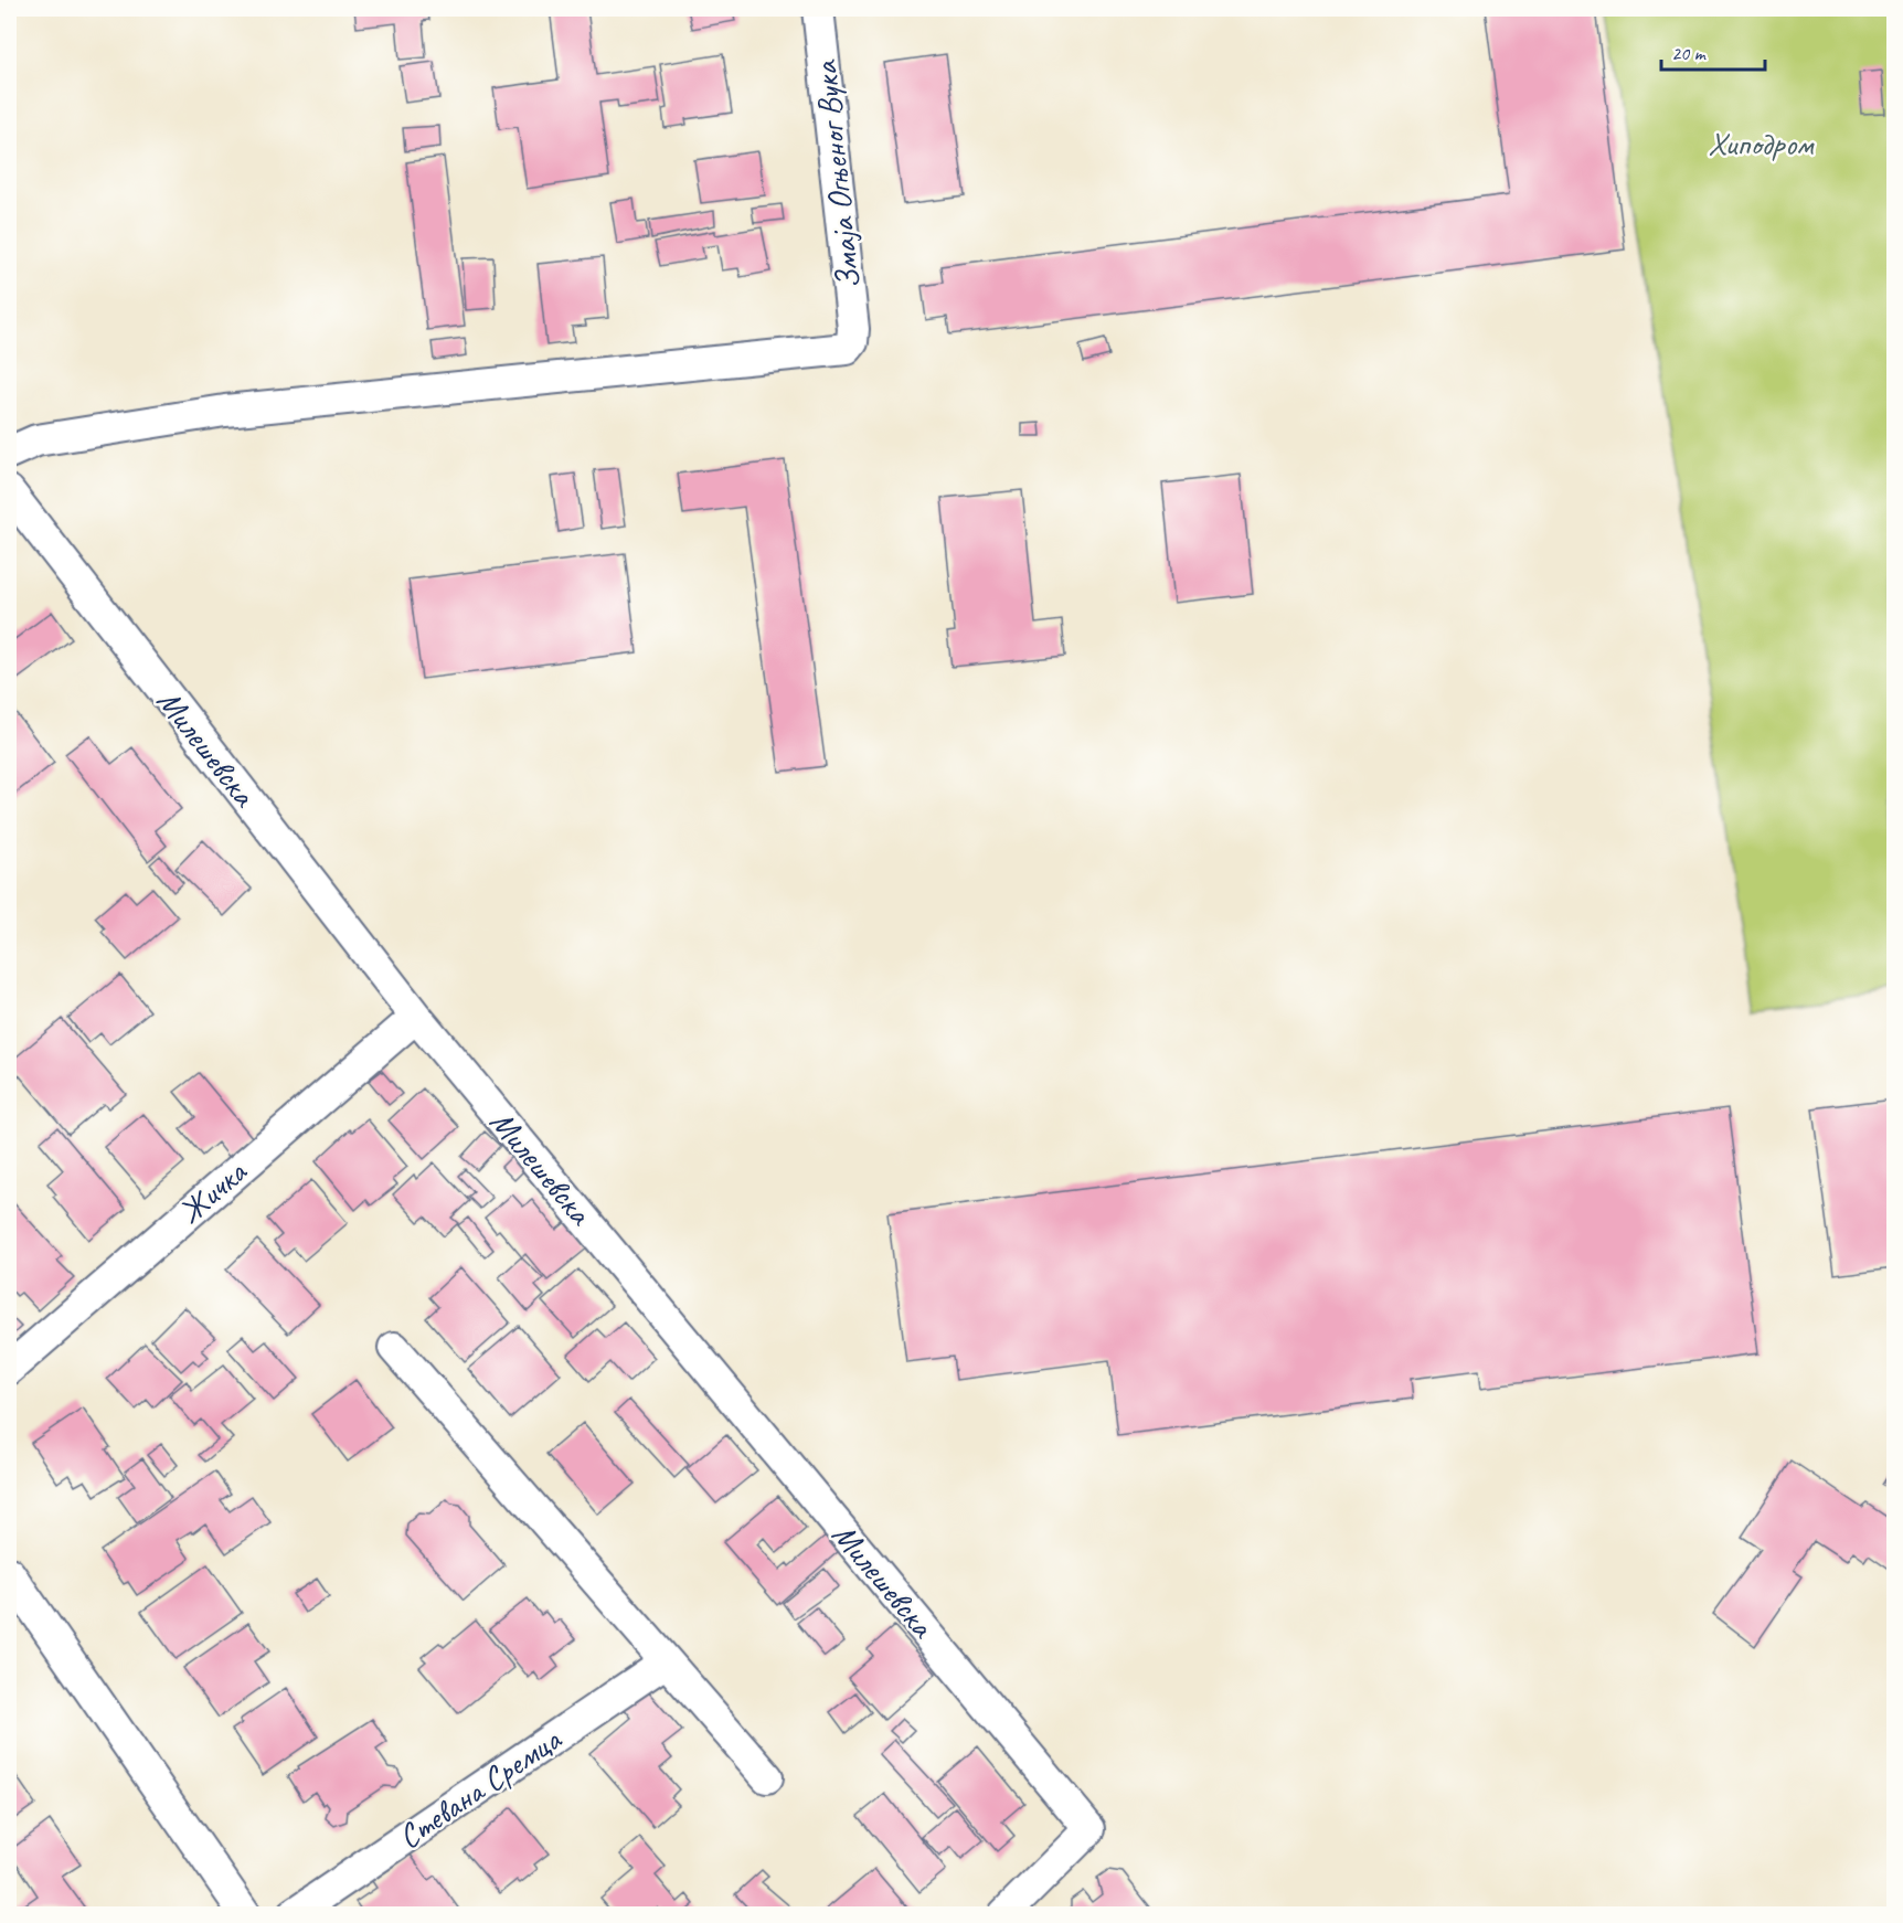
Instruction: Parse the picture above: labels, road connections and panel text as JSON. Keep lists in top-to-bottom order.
{
  "streets": {
    "street": [
      "Змаја Огњеног Вука",
      "Милешевска",
      "Жичка",
      "Стевана Сремца"
    ]
  },
  "crossings": [
    ["Милешевска", "Жичка"]
  ],
  "parks": ["Хиподром"],
  "scale_bar": "20 m"
}
